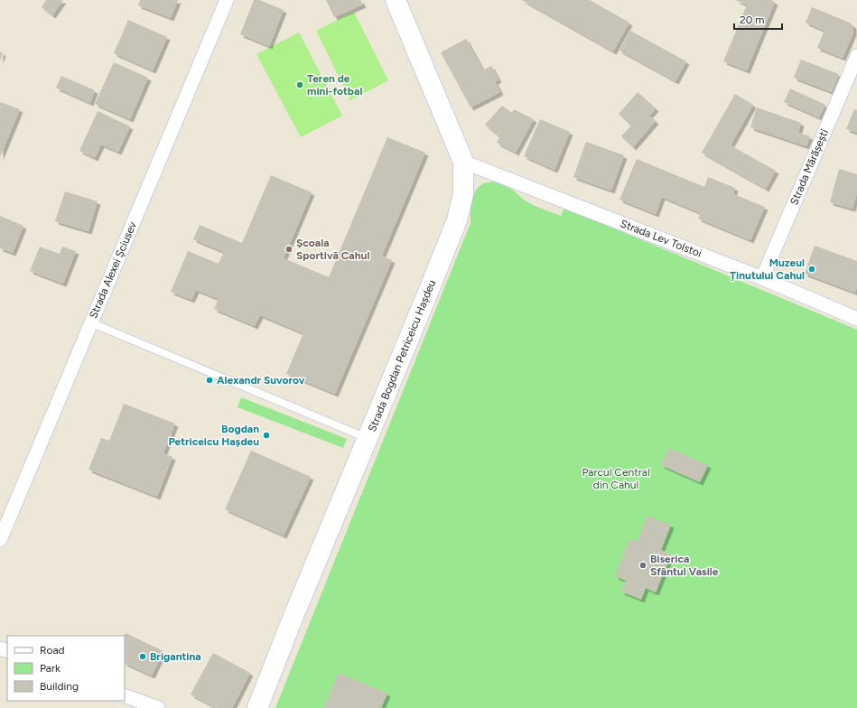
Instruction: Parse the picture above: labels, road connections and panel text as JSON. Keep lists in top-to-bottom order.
{
  "streets": {
    "main road": ["Strada Bogdan Petriceicu Hașdeu"],
    "street": ["Strada Mărășești", "Strada Lev Tolstoi", "Strada Alexei Șciusev"]
  },
  "crossings": [
    ["Strada Mărășești", "Strada Lev Tolstoi"],
    ["Strada Lev Tolstoi", "Strada Bogdan Petriceicu Hașdeu"]
  ],
  "parks": ["Parcul Central din Cahul"],
  "places": [
    "Teren de mini-fotbal",
    "Școala Sportivă Cahul",
    "Muzeul Ținutului Cahul",
    "Alexandr Suvorov",
    "Bogdan Petriceicu Hașdeu",
    "Biserica Sfântul Vasile",
    "Brigantina"
  ],
  "legend": ["Road", "Park", "Building"],
  "scale_bar": "20 m"
}
